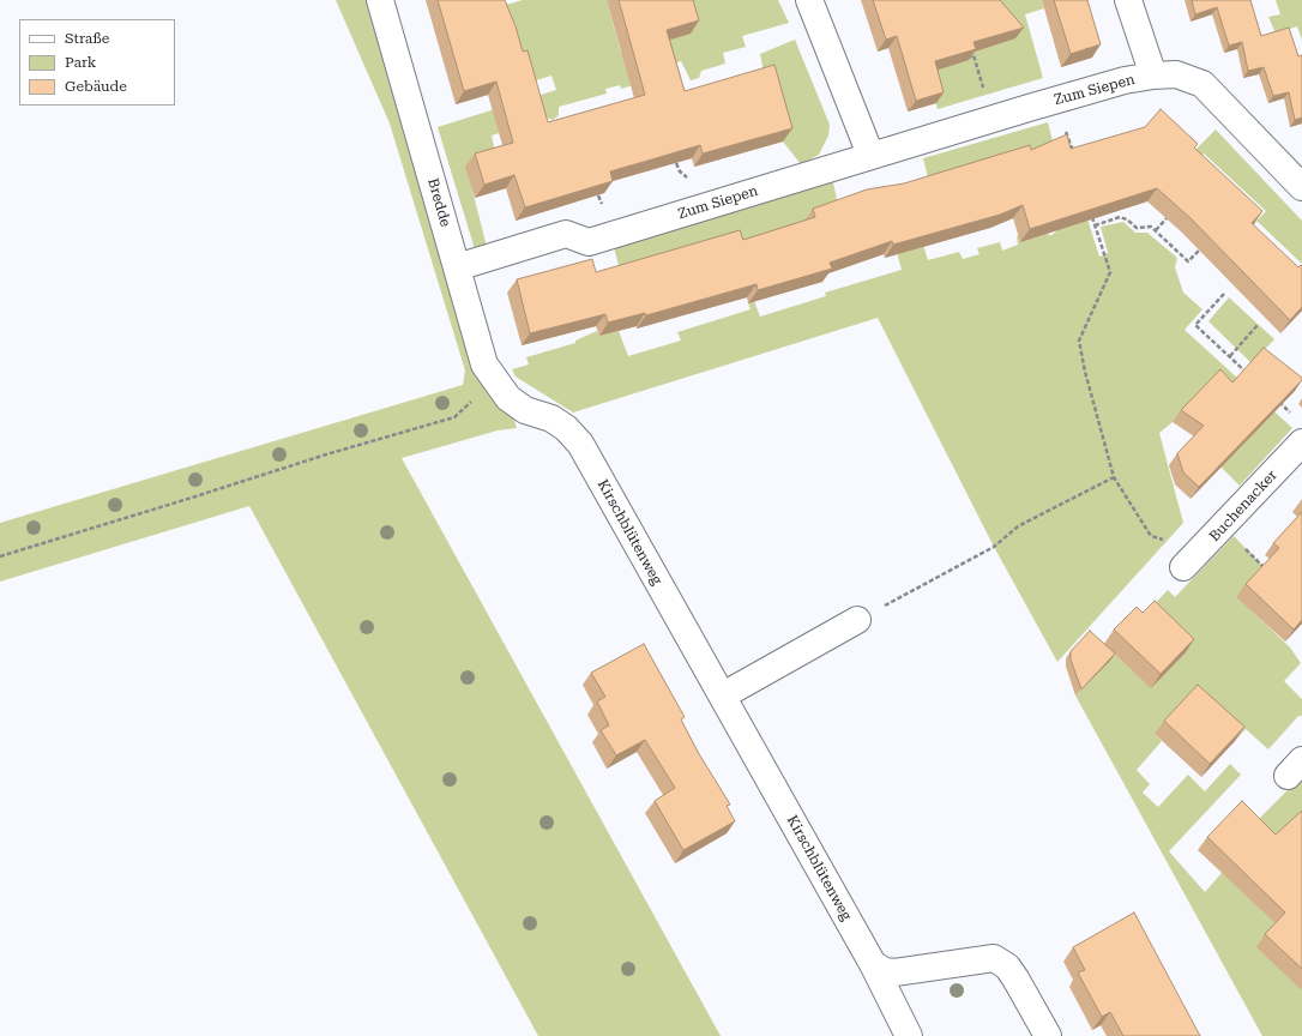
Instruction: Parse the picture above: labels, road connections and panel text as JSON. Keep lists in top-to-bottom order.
{
  "streets": {
    "street": [
      "Zum Siepen",
      "Bredde",
      "Buchenacker",
      "Kirschblütenweg"
    ]
  },
  "crossings": [
    ["Zum Siepen", "Bredde"],
    ["Bredde", "Kirschblütenweg"]
  ],
  "legend": ["Straße", "Park", "Gebäude"]
}
